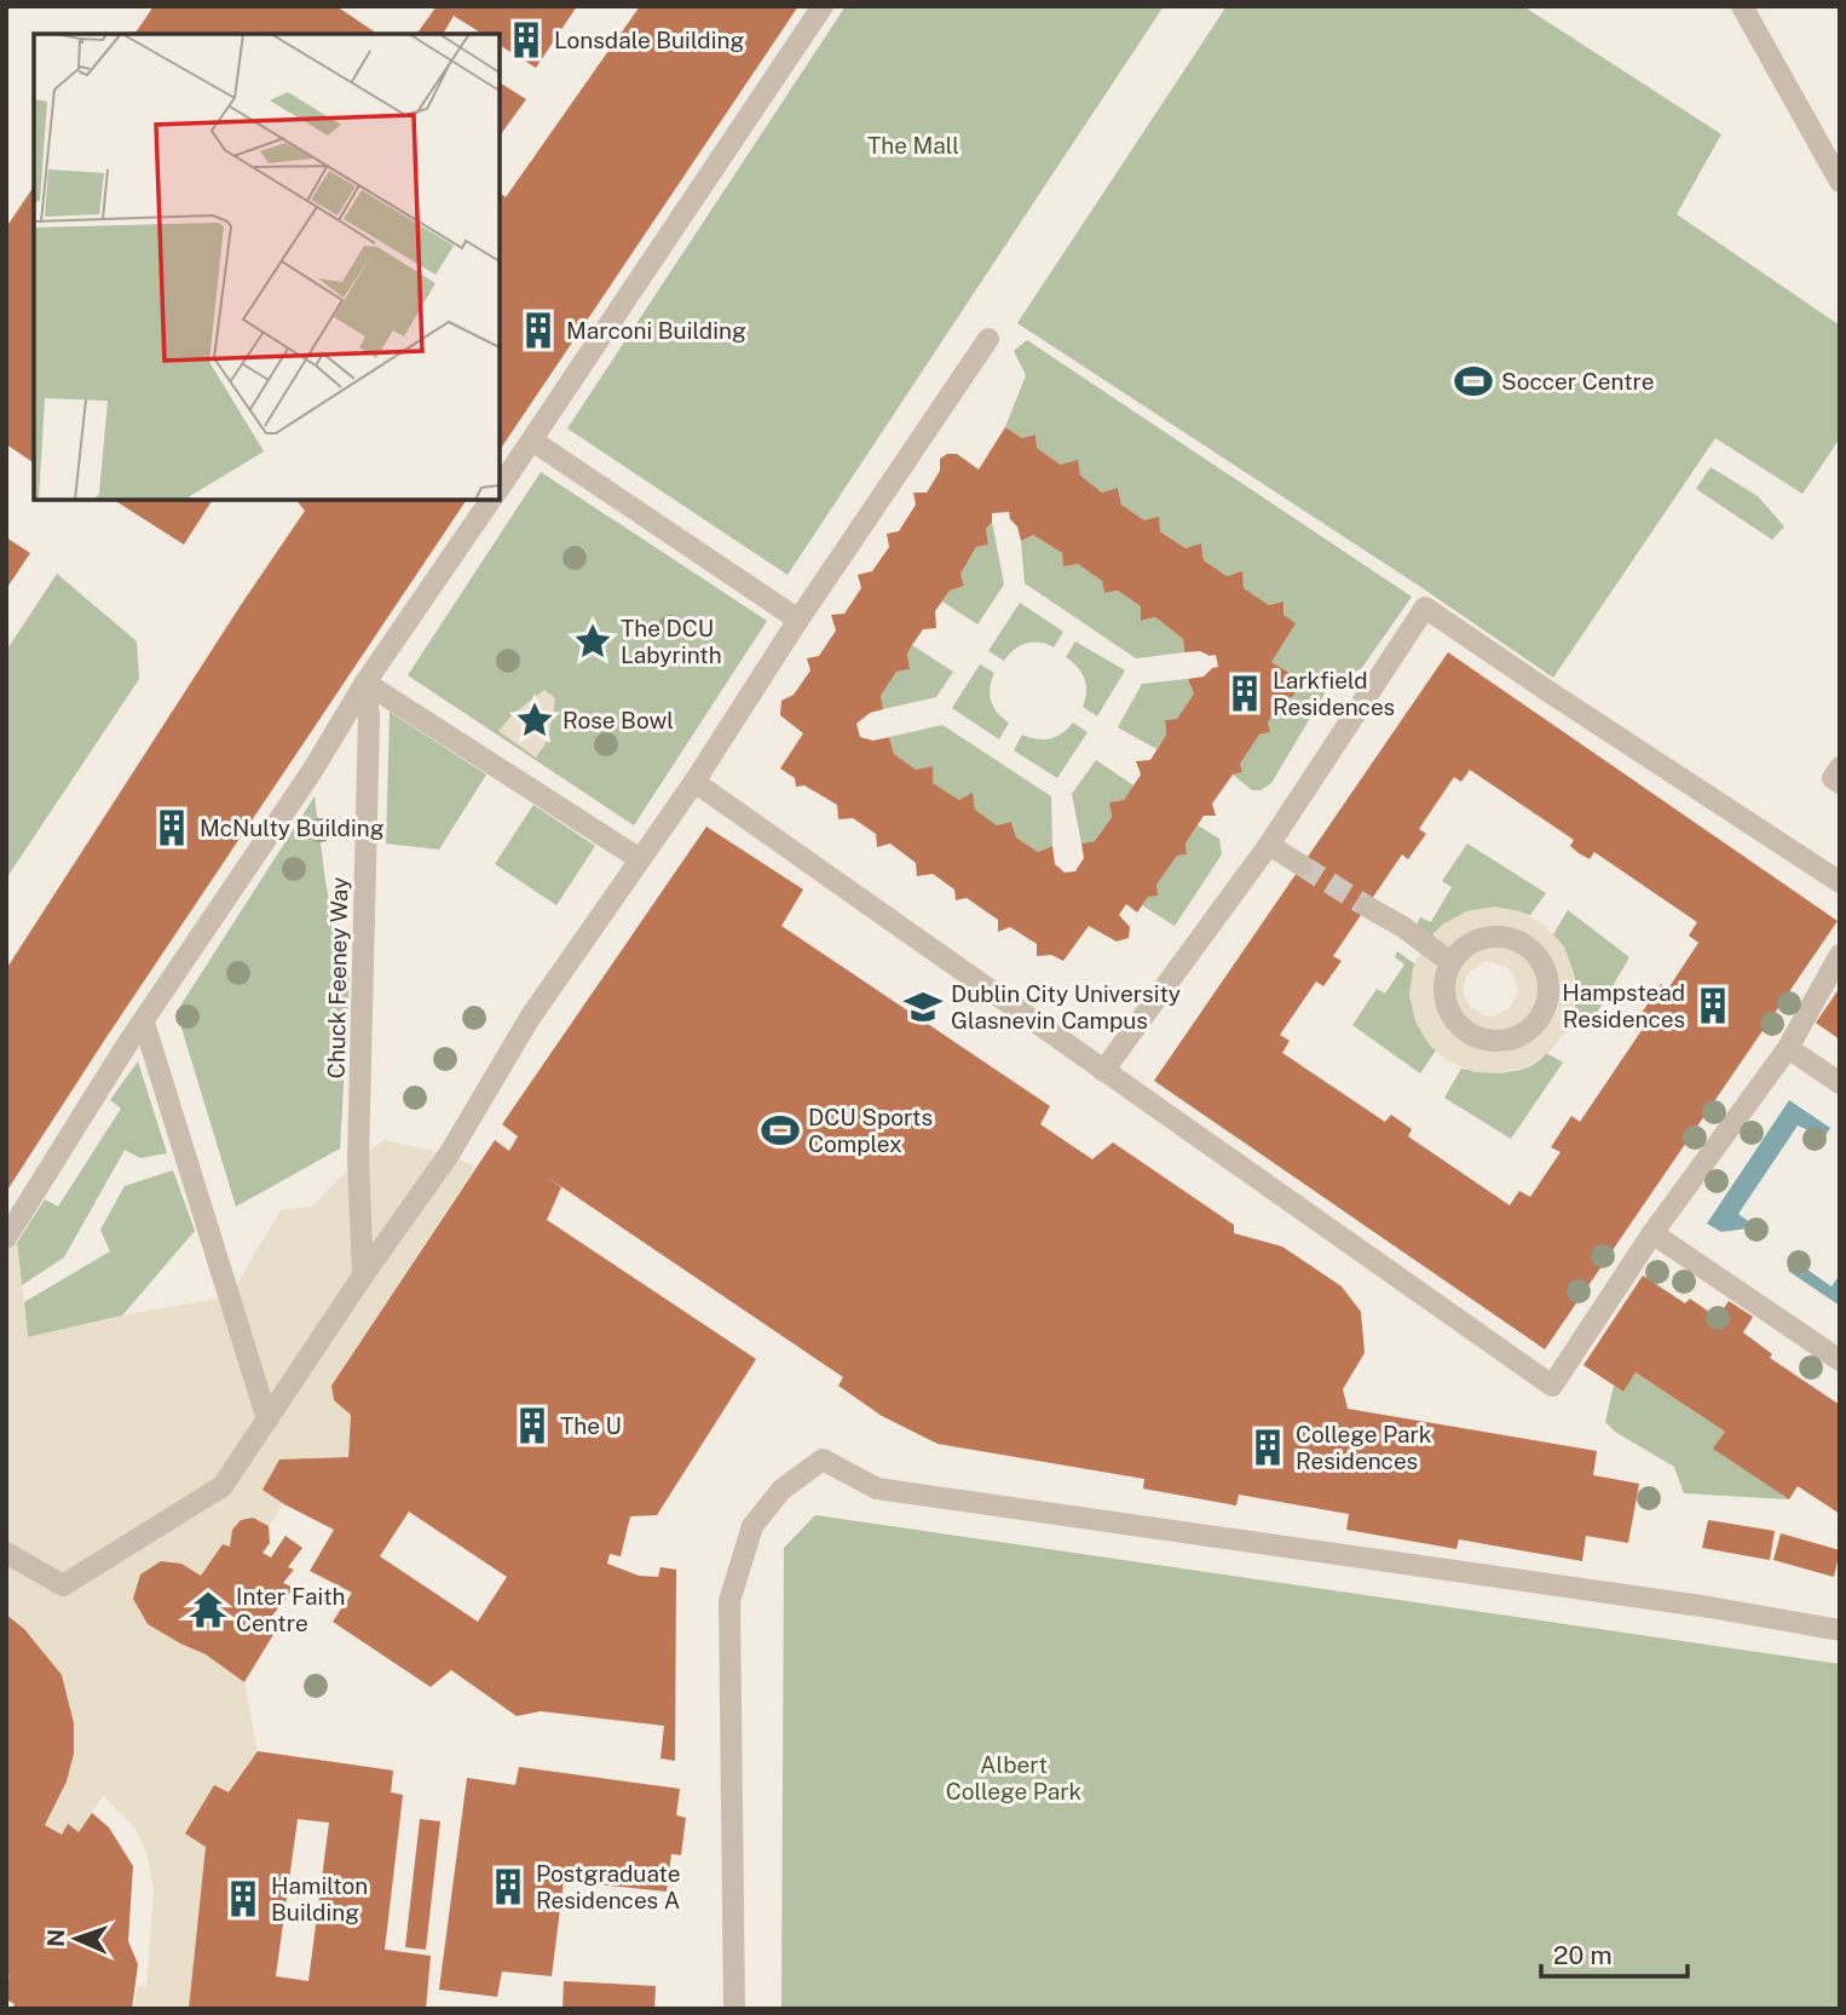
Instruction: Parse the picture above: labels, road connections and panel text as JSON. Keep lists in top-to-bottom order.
{
  "streets": {
    "street": ["Chuck Feeney Way"]
  },
  "parks": ["The Mall", "Albert College Park"],
  "places": {
    "building": [
      "Lonsdale Building",
      "Marconi Building",
      "Larkfield Residences",
      "McNulty Building",
      "Hampstead Residences",
      "The U",
      "College Park Residences",
      "Postgraduate Residences A",
      "Hamilton Building"
    ],
    "sports": ["Soccer Centre", "DCU Sports Complex"],
    "place": ["The DCU Labyrinth", "Rose Bowl"],
    "school or university": ["Dublin City University Glasnevin Campus"],
    "temple": ["Inter Faith Centre"]
  },
  "scale_bar": "20 m",
  "north": "left"
}
